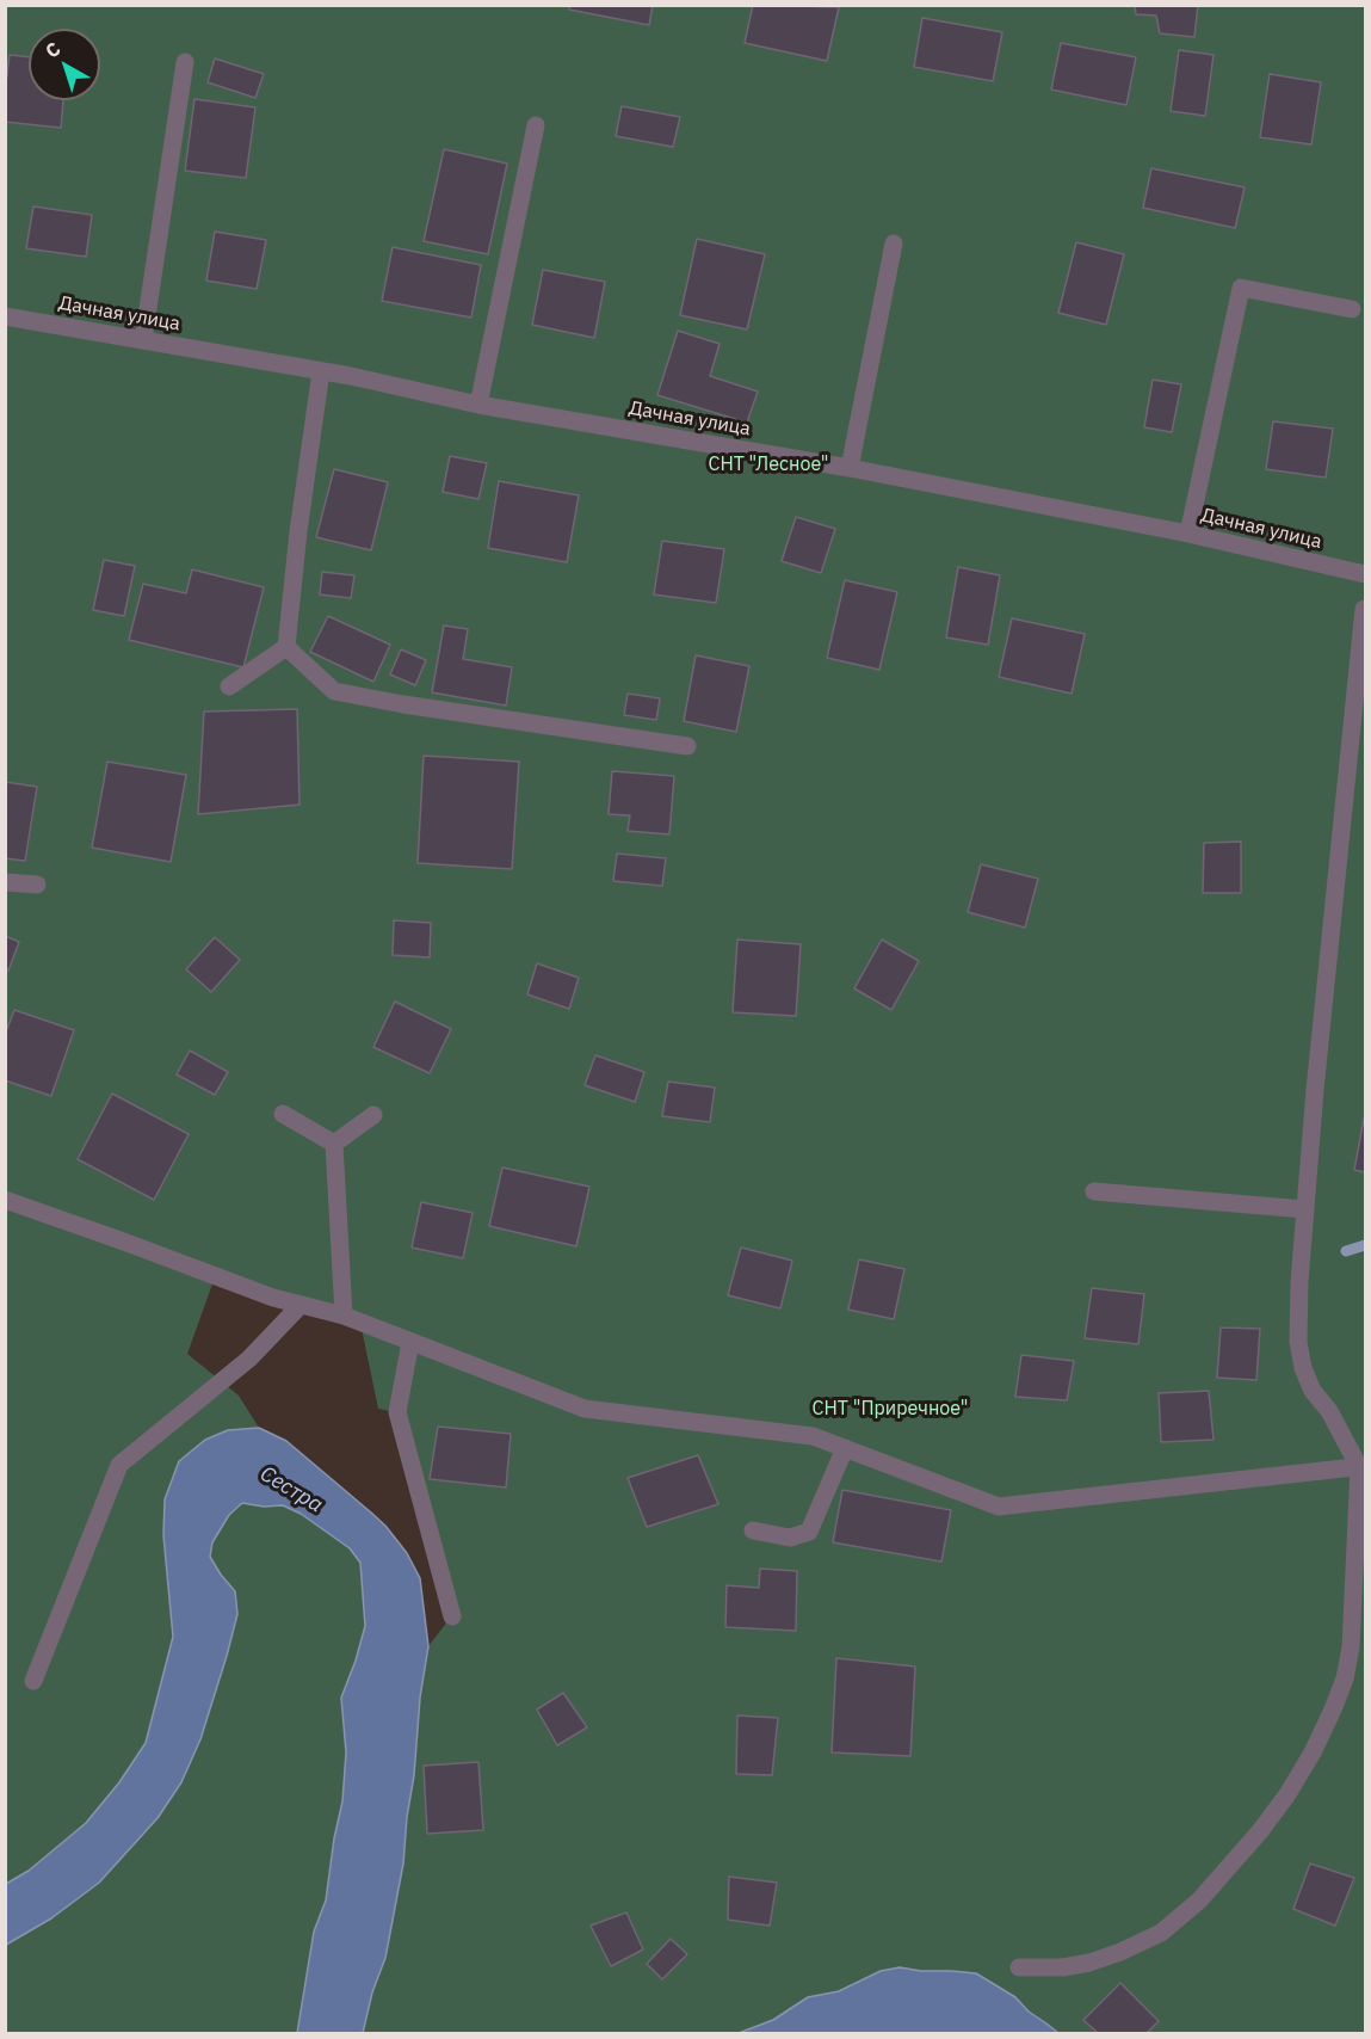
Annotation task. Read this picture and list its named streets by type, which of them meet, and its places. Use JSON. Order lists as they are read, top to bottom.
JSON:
{
  "streets": {
    "street": ["Дачная улица"]
  },
  "water": ["Сестра"],
  "parks": ["СНТ \"Лесное\"", "СНТ \"Приречное\""],
  "north": "top left"
}
